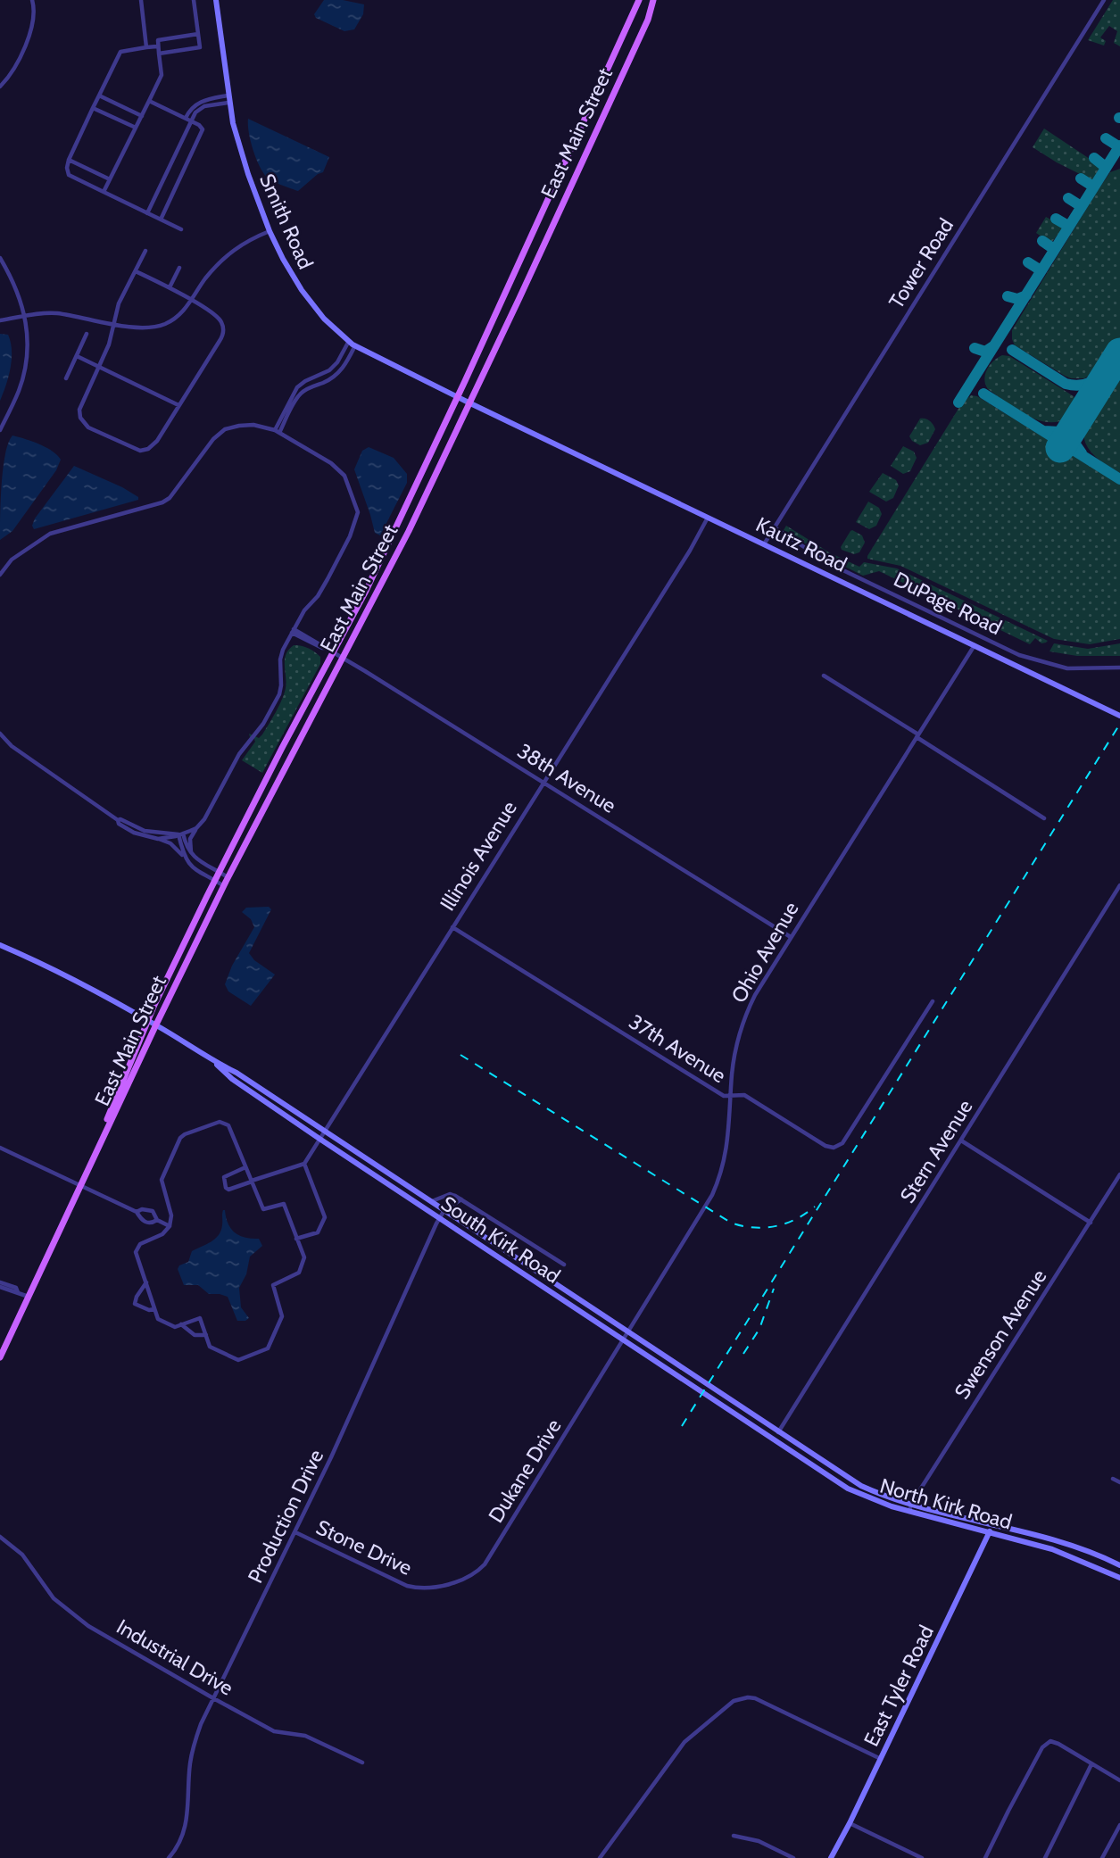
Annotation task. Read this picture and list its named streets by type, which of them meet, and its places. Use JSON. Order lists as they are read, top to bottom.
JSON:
{
  "streets": {
    "main road": [
      "East Main Street",
      "Smith Road",
      "Kautz Road",
      "South Kirk Road",
      "North Kirk Road",
      "East Tyler Road"
    ],
    "street": [
      "Tower Road",
      "DuPage Road",
      "38th Avenue",
      "Illinois Avenue",
      "Ohio Avenue",
      "37th Avenue",
      "Stern Avenue",
      "Swenson Avenue",
      "Dukane Drive",
      "Production Drive",
      "Stone Drive",
      "Industrial Drive"
    ]
  },
  "crossings": [
    ["East Main Street", "Smith Road"],
    ["East Main Street", "Kautz Road"],
    ["East Main Street", "38th Avenue"],
    ["East Main Street", "South Kirk Road"],
    ["Smith Road", "Kautz Road"],
    ["Tower Road", "Kautz Road"],
    ["Tower Road", "DuPage Road"],
    ["Kautz Road", "Illinois Avenue"],
    ["Kautz Road", "Ohio Avenue"],
    ["38th Avenue", "Illinois Avenue"],
    ["38th Avenue", "Ohio Avenue"],
    ["Illinois Avenue", "37th Avenue"],
    ["Illinois Avenue", "South Kirk Road"],
    ["Ohio Avenue", "37th Avenue"],
    ["Ohio Avenue", "South Kirk Road"],
    ["Ohio Avenue", "Dukane Drive"],
    ["Stern Avenue", "South Kirk Road"],
    ["Stern Avenue", "North Kirk Road"],
    ["South Kirk Road", "Dukane Drive"],
    ["South Kirk Road", "North Kirk Road"],
    ["South Kirk Road", "Production Drive"],
    ["Swenson Avenue", "North Kirk Road"],
    ["Dukane Drive", "Stone Drive"],
    ["North Kirk Road", "East Tyler Road"],
    ["Production Drive", "Stone Drive"],
    ["Production Drive", "Industrial Drive"]
  ]
}
